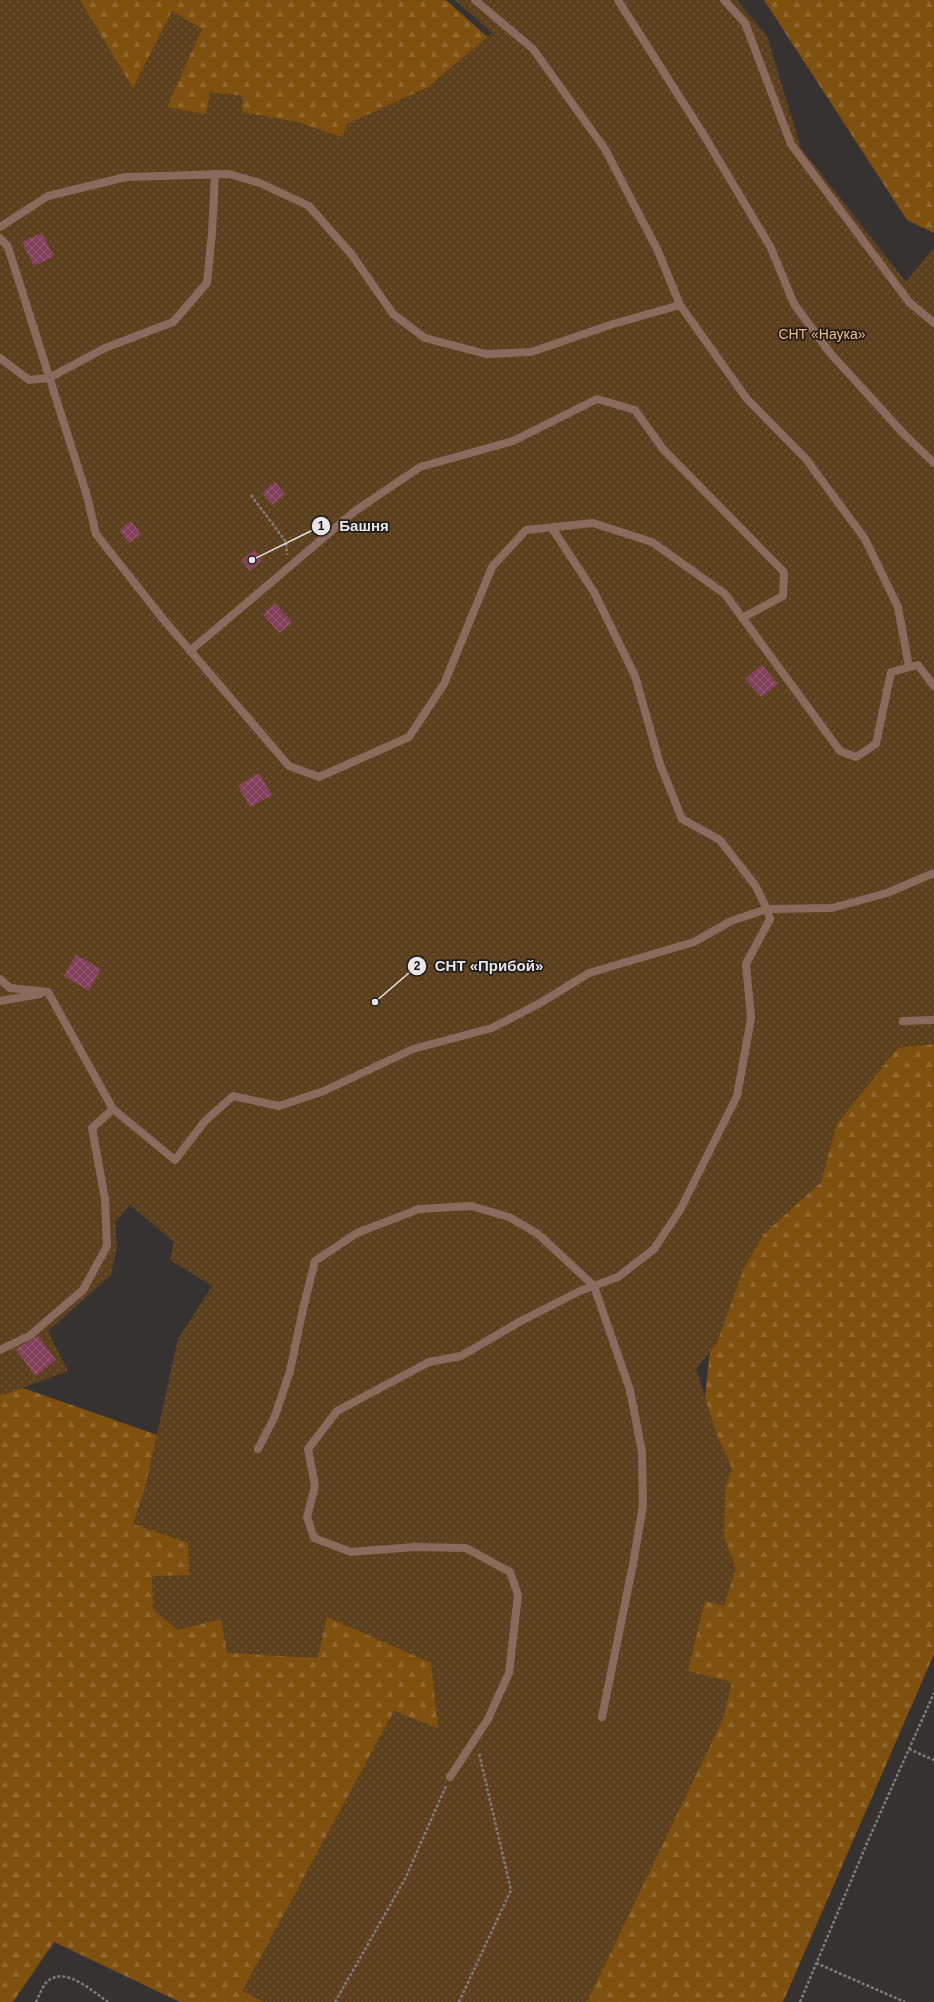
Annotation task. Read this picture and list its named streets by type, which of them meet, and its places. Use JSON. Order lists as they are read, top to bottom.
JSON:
{
  "parks": ["СНТ «Наука»"],
  "places": ["Башня", "СНТ «Прибой»"]
}
